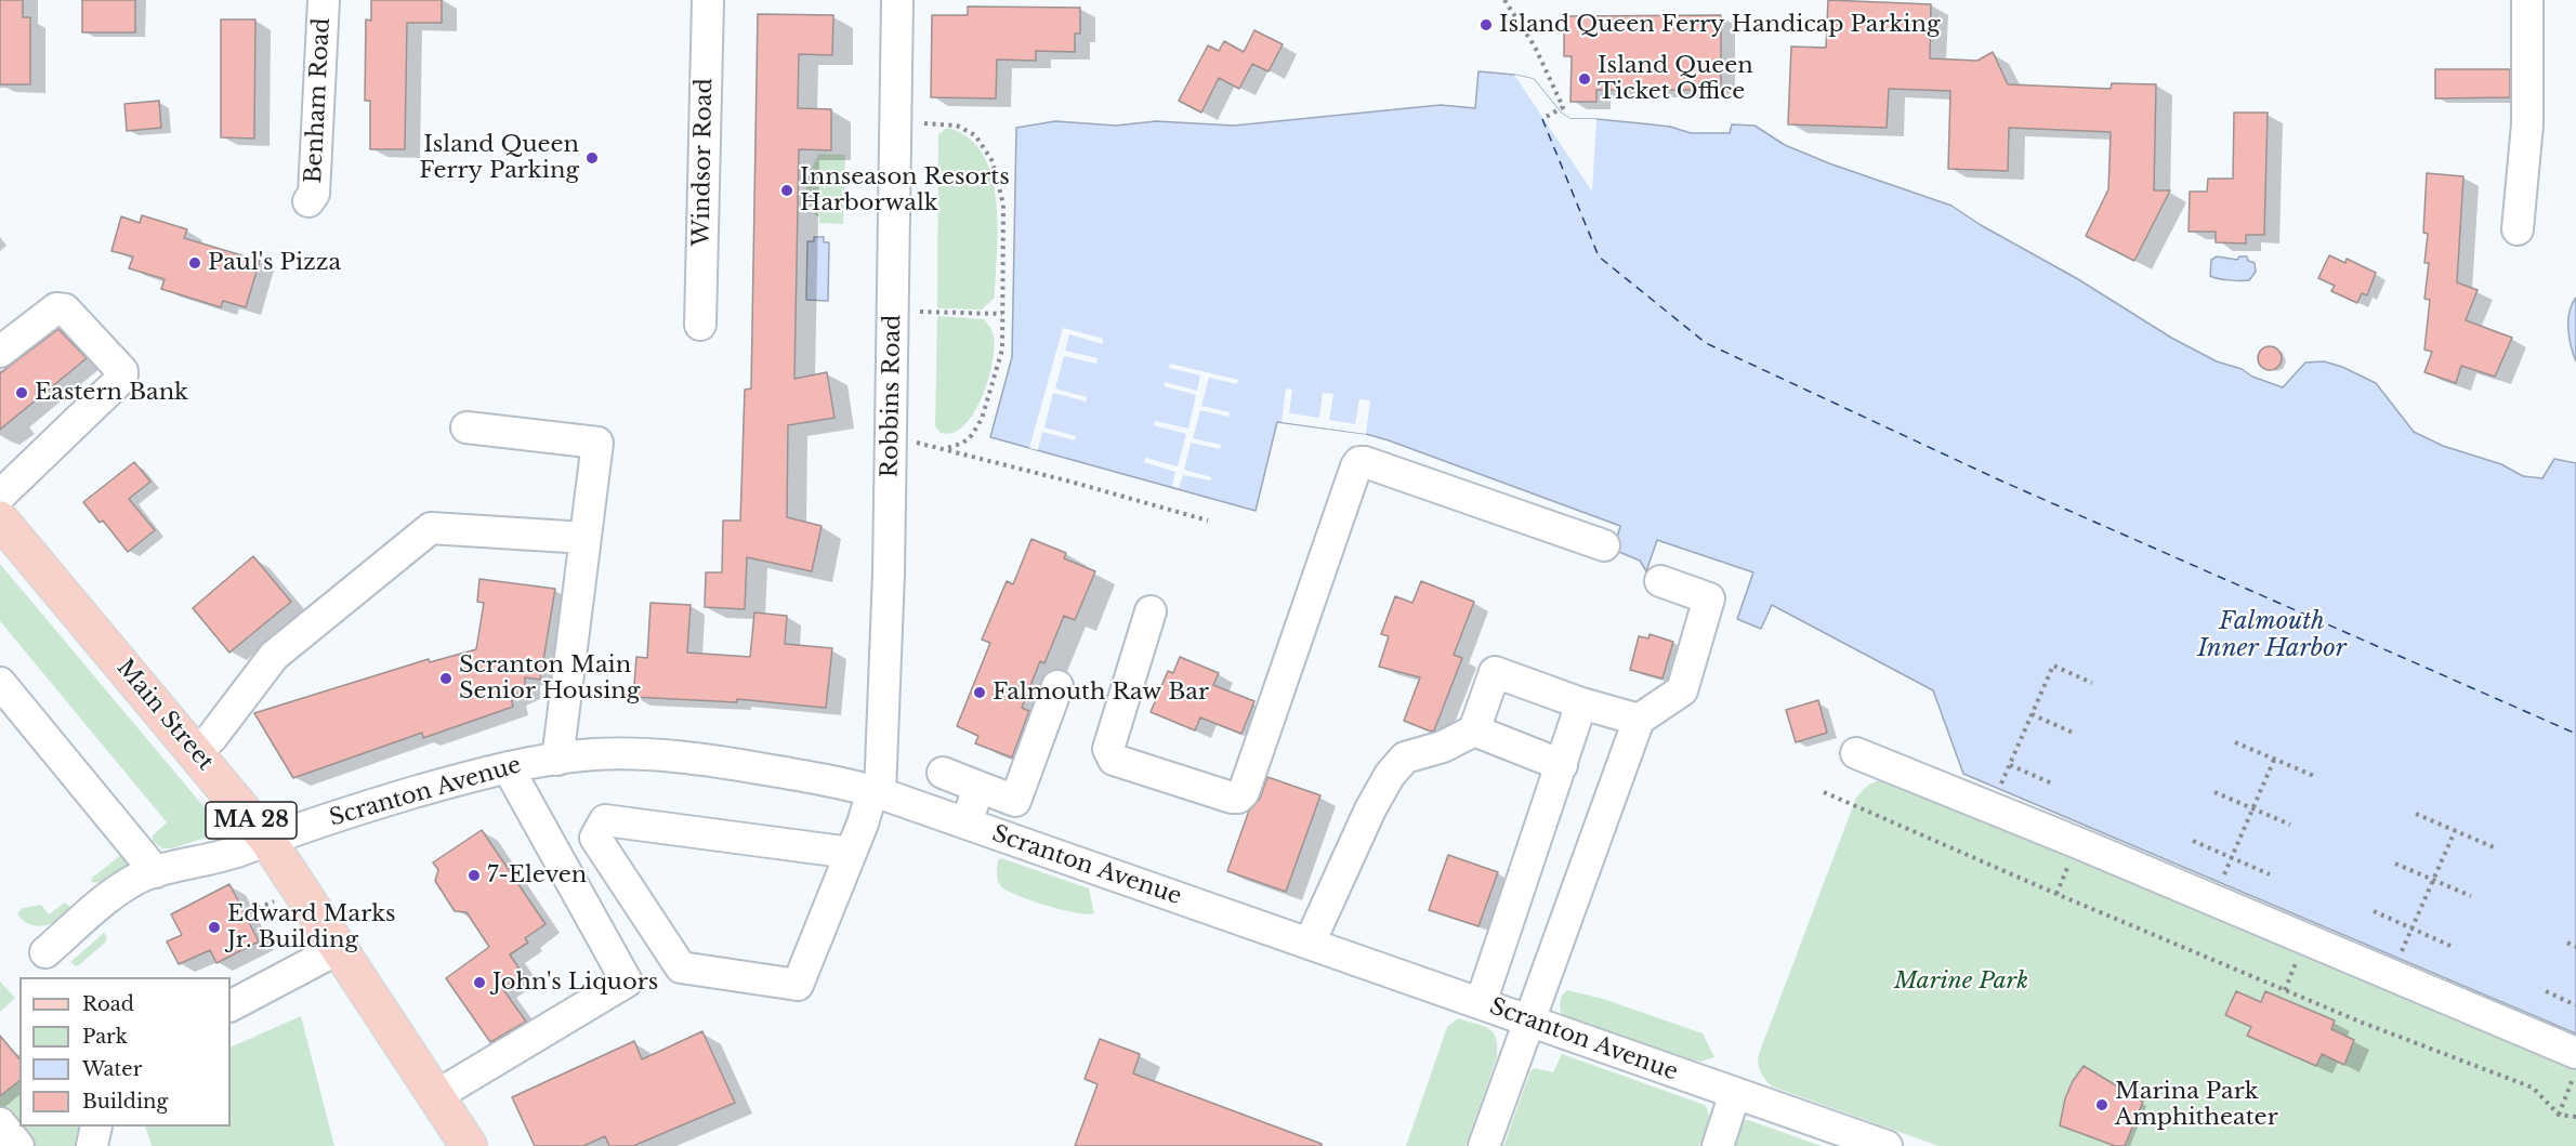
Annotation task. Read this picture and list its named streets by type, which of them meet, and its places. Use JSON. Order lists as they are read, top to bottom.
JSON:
{
  "streets": {
    "main road": ["Main Street", "MA 28"],
    "street": [
      "Benham Road",
      "Windsor Road",
      "Robbins Road",
      "Scranton Avenue"
    ]
  },
  "crossings": [
    ["Robbins Road", "Scranton Avenue"],
    ["Main Street", "Scranton Avenue"]
  ],
  "water": ["Falmouth Inner Harbor"],
  "parks": ["Marine Park"],
  "places": [
    "Island Queen Ferry Handicap Parking",
    "Island Queen Ticket Office",
    "Island Queen Ferry Parking",
    "Innseason Resorts Harborwalk",
    "Paul's Pizza",
    "Eastern Bank",
    "Scranton Main Senior Housing",
    "Falmouth Raw Bar",
    "7-Eleven",
    "Edward Marks Jr. Building",
    "John's Liquors",
    "Marina Park Amphitheater"
  ],
  "legend": [
    "Road",
    "Park",
    "Water",
    "Building"
  ]
}
